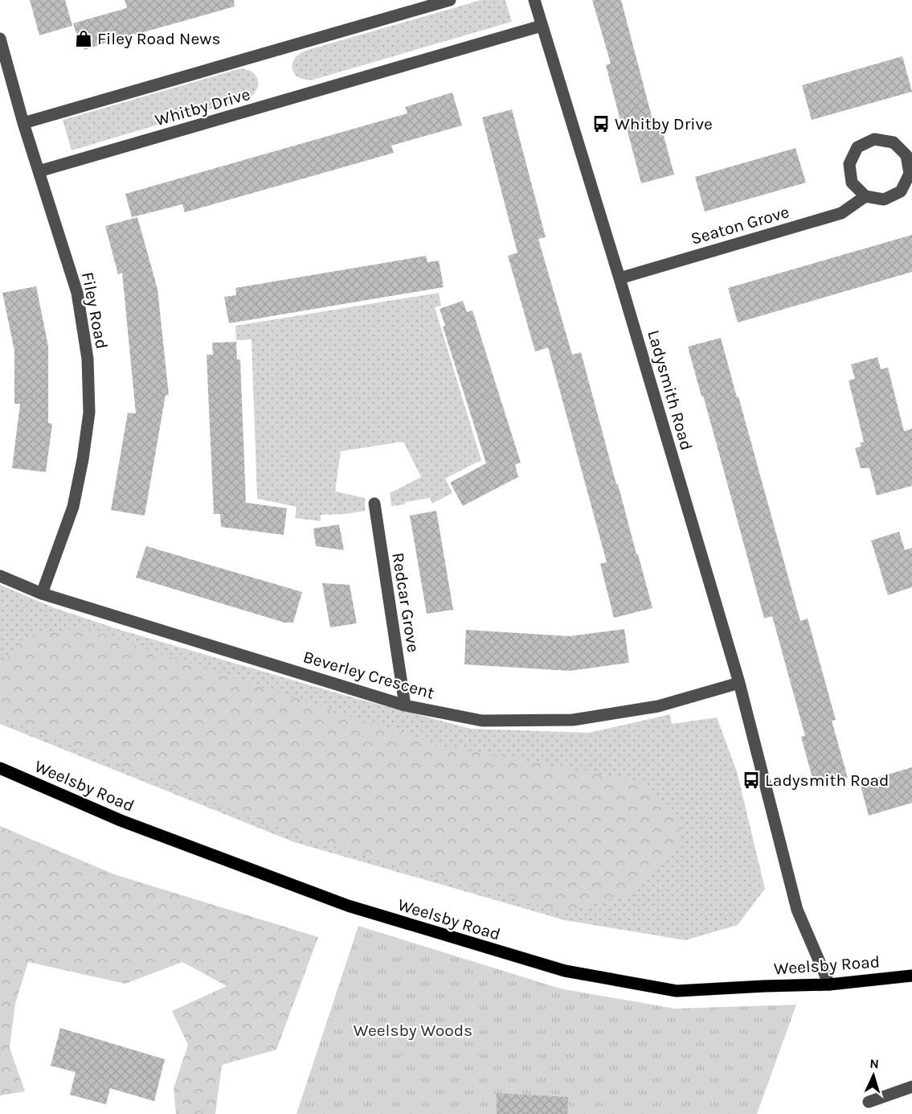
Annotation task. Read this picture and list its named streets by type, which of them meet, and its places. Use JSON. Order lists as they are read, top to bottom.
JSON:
{
  "streets": {
    "main road": ["Weelsby Road"],
    "street": [
      "Whitby Drive",
      "Seaton Grove",
      "Filey Road",
      "Ladysmith Road",
      "Redcar Grove",
      "Beverley Crescent"
    ]
  },
  "crossings": [
    ["Whitby Drive", "Filey Road"],
    ["Whitby Drive", "Ladysmith Road"],
    ["Seaton Grove", "Ladysmith Road"],
    ["Filey Road", "Beverley Crescent"],
    ["Ladysmith Road", "Beverley Crescent"],
    ["Ladysmith Road", "Weelsby Road"],
    ["Redcar Grove", "Beverley Crescent"]
  ],
  "parks": ["Weelsby Woods"],
  "places": {
    "shop": ["Filey Road News"],
    "bus stop": ["Whitby Drive", "Ladysmith Road"]
  },
  "north": "top"
}
